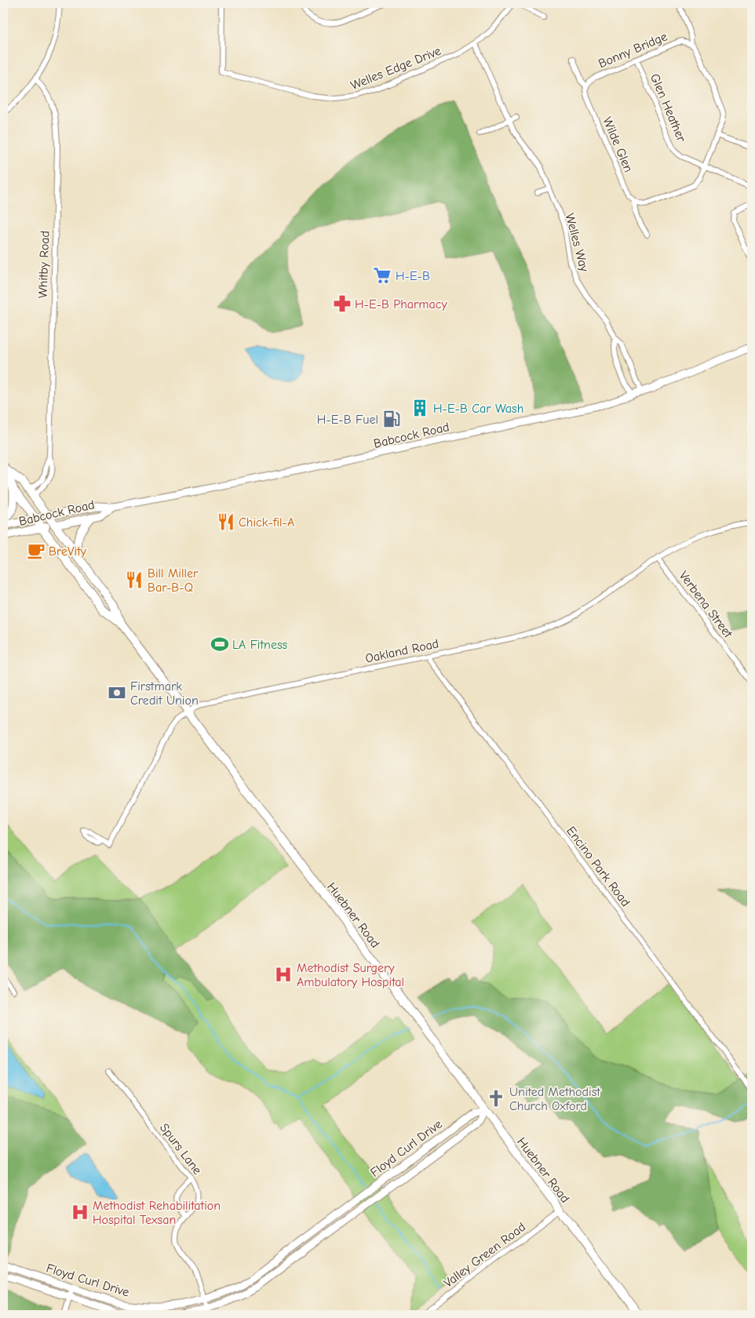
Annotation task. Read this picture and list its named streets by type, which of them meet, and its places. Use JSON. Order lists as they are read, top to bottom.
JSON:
{
  "streets": {
    "main road": ["Babcock Road", "Huebner Road"],
    "street": [
      "Bonny Bridge",
      "Welles Edge Drive",
      "Glen Heather",
      "Wilde Glen",
      "Welles Way",
      "Whitby Road",
      "Verbena Street",
      "Oakland Road",
      "Encino Park Road",
      "Floyd Curl Drive",
      "Spurs Lane",
      "Valley Green Road"
    ]
  },
  "crossings": [
    ["Bonny Bridge", "Glen Heather"],
    ["Bonny Bridge", "Wilde Glen"],
    ["Welles Edge Drive", "Welles Way"],
    ["Welles Way", "Babcock Road"],
    ["Whitby Road", "Huebner Road"],
    ["Babcock Road", "Huebner Road"],
    ["Verbena Street", "Oakland Road"],
    ["Oakland Road", "Encino Park Road"],
    ["Oakland Road", "Huebner Road"],
    ["Huebner Road", "Floyd Curl Drive"],
    ["Huebner Road", "Valley Green Road"],
    ["Floyd Curl Drive", "Spurs Lane"]
  ],
  "places": {
    "supermarket": ["H-E-B"],
    "pharmacy": ["H-E-B Pharmacy"],
    "building": ["H-E-B Car Wash"],
    "fuel station": ["H-E-B Fuel"],
    "restaurant": ["Chick-fil-A", "Bill Miller Bar-B-Q"],
    "cafe": ["BreVity"],
    "sports": ["LA Fitness"],
    "bank": ["Firstmark Credit Union"],
    "hospital": ["Methodist Surgery Ambulatory Hospital", "Methodist Rehabilitation Hospital Texsan"],
    "church": ["United Methodist Church Oxford"]
  }
}
